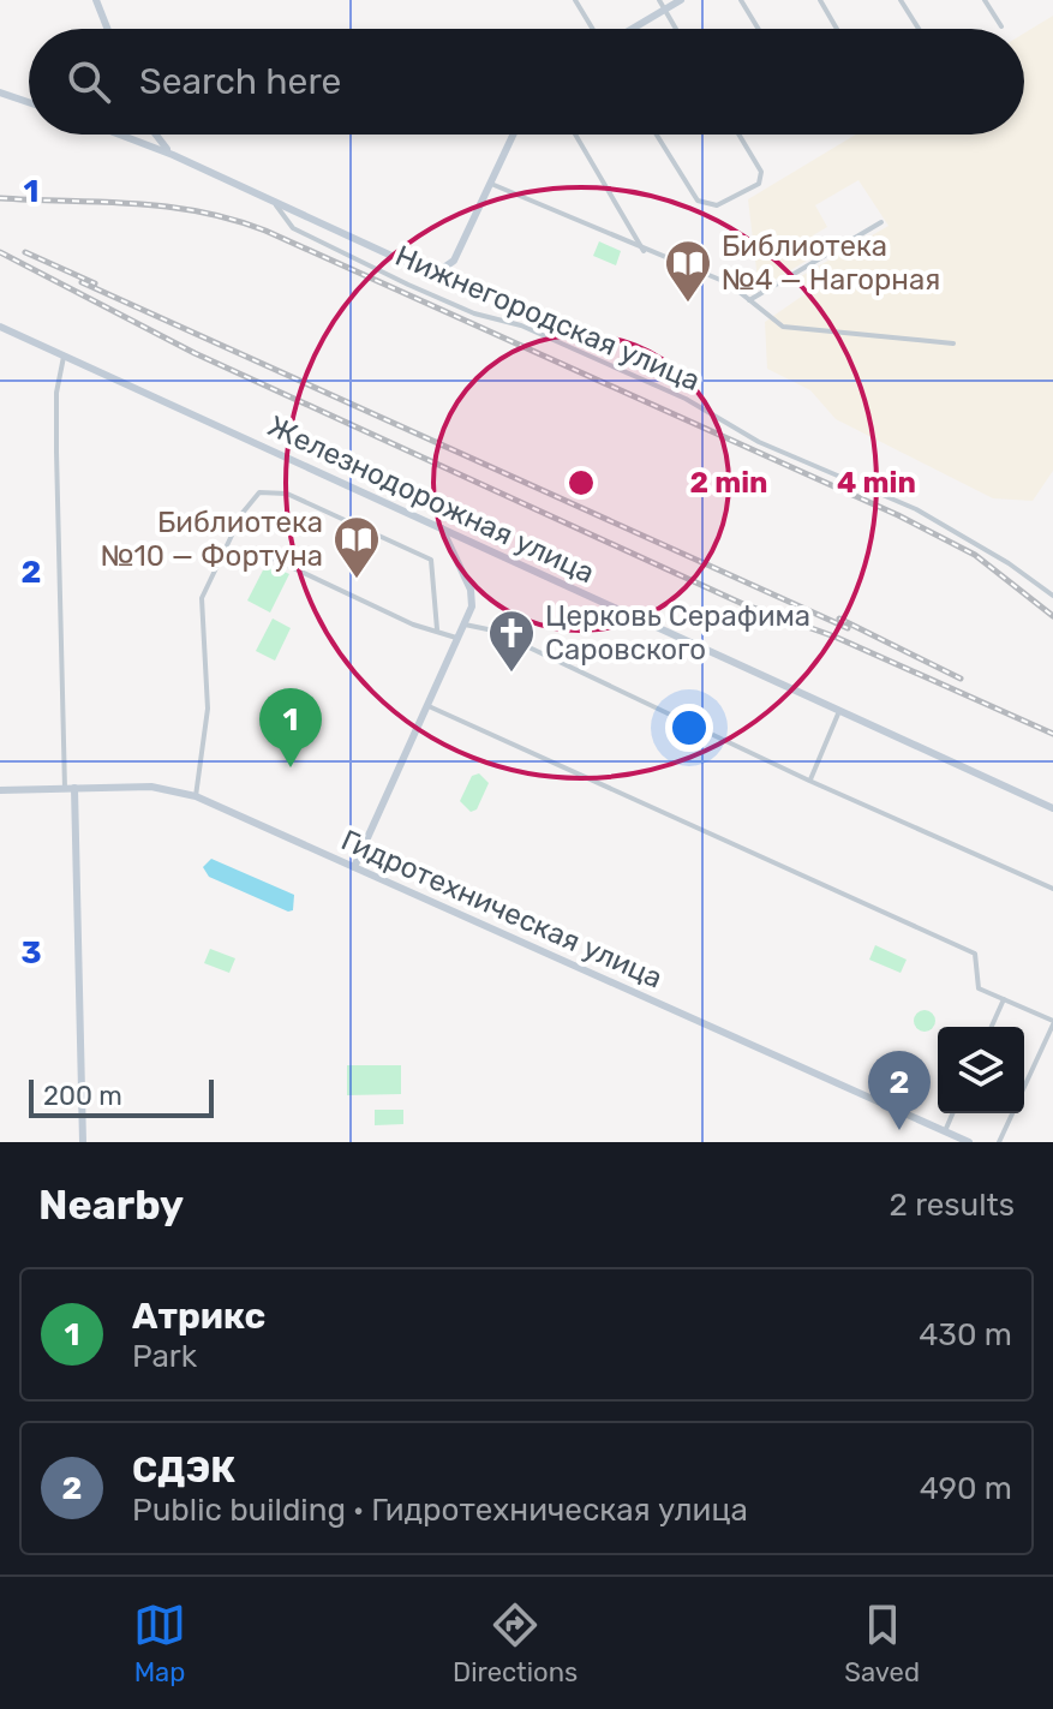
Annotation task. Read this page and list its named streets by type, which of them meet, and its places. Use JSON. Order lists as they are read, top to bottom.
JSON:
{
  "streets": {
    "main road": ["Нижнегородская улица", "Железнодорожная улица", "Гидротехническая улица"]
  },
  "places": {
    "library": ["Библиотека №4 — Нагорная", "Библиотека №10 — Фортуна"],
    "church": ["Церковь Серафима Саровского"]
  },
  "scale_bar": "200 m",
  "page": {
    "search": "Search here",
    "pins": ["1", "2"],
    "scale": "200 m",
    "heading": ["Nearby", "2 results"],
    "list": [
      {
        "mark": "1",
        "name": "Атрикс",
        "note": "Park",
        "value": "430 m"
      },
      {
        "mark": "2",
        "name": "СДЭК",
        "note": "Public building · Гидротехническая улица",
        "value": "490 m"
      }
    ],
    "nav": ["Map", "Directions", "Saved"]
  },
  "grid": {
    "rows": ["1", "2", "3"]
  },
  "rings": ["2 min", "4 min"]
}
